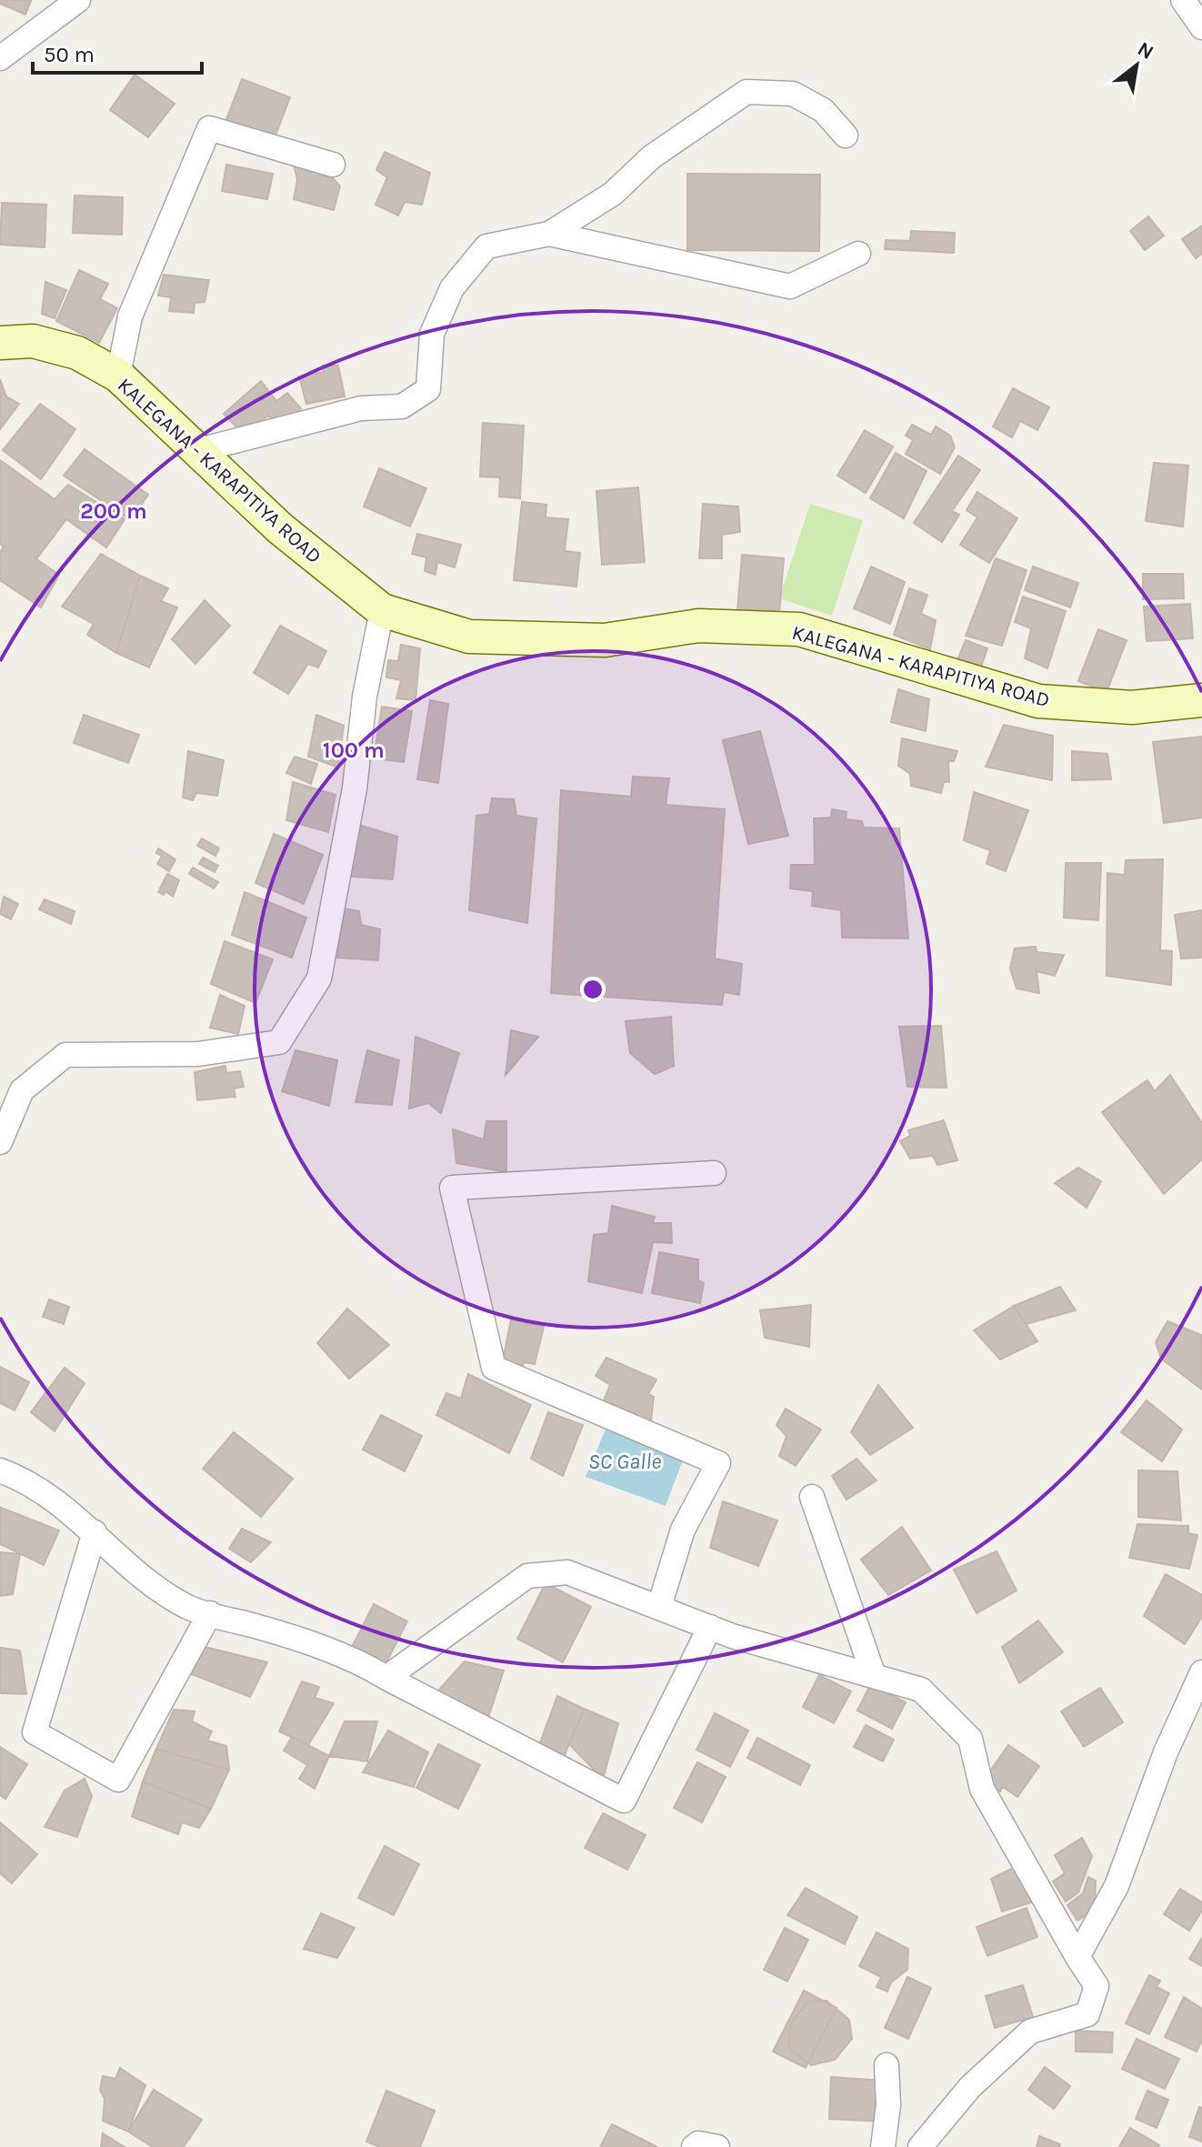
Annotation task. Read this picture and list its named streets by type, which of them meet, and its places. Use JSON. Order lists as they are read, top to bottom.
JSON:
{
  "streets": {
    "main road": ["KALEGANA - KARAPITIYA ROAD"]
  },
  "water": ["SC Galle"],
  "scale_bar": "50 m",
  "north": "top right",
  "rings": ["200 m", "100 m"]
}
